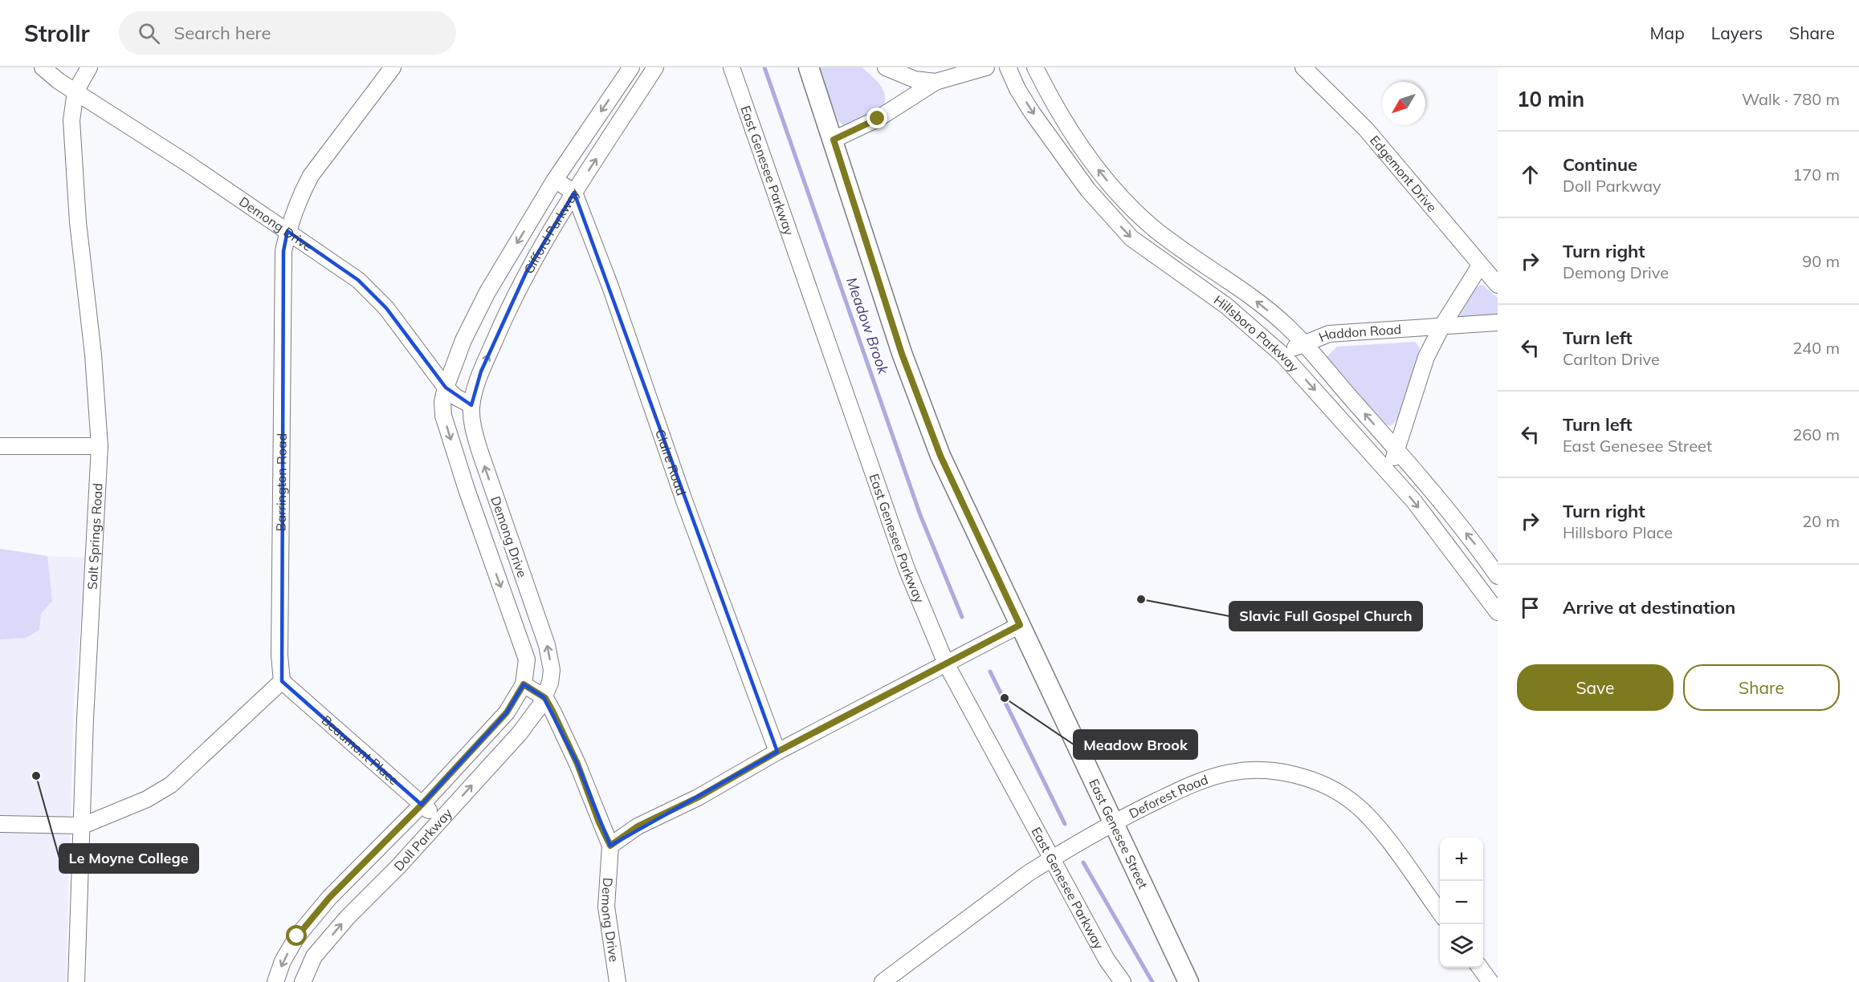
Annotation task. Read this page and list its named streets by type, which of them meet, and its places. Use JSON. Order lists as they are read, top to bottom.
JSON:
{
  "streets": {
    "main road": ["East Genesee Street"],
    "street": [
      "East Genesee Parkway",
      "Edgemont Drive",
      "Demong Drive",
      "Gifford Parkway",
      "Haddon Road",
      "Hillsboro Parkway",
      "Claire Road",
      "Barrington Road",
      "Salt Springs Road",
      "Beaumont Place",
      "Deforest Road",
      "Doll Parkway"
    ]
  },
  "crossings": [
    ["East Genesee Parkway", "Deforest Road"],
    ["Demong Drive", "Gifford Parkway"],
    ["Demong Drive", "Barrington Road"],
    ["Demong Drive", "Salt Springs Road"],
    ["Demong Drive", "Doll Parkway"],
    ["Gifford Parkway", "Claire Road"],
    ["Haddon Road", "Hillsboro Parkway"],
    ["Barrington Road", "Beaumont Place"],
    ["Beaumont Place", "Doll Parkway"],
    ["Deforest Road", "East Genesee Street"]
  ],
  "water": ["Meadow Brook"],
  "places": ["Slavic Full Gospel Church", "Meadow Brook", "Le Moyne College"],
  "north": "bottom left",
  "page": {
    "header": "Strollr",
    "search": "Search here",
    "nav": ["Map", "Layers", "Share"],
    "heading": ["10 min", "Walk · 780 m"],
    "list": [
      ["Continue", "Doll Parkway", "170 m"],
      ["Turn right", "Demong Drive", "90 m"],
      ["Turn left", "Carlton Drive", "240 m"],
      ["Turn left", "East Genesee Street", "260 m"],
      ["Turn right", "Hillsboro Place", "20 m"],
      "Arrive at destination"
    ],
    "buttons": ["Save", "Share"],
    "map_buttons": ["+", "−"]
  }
}
